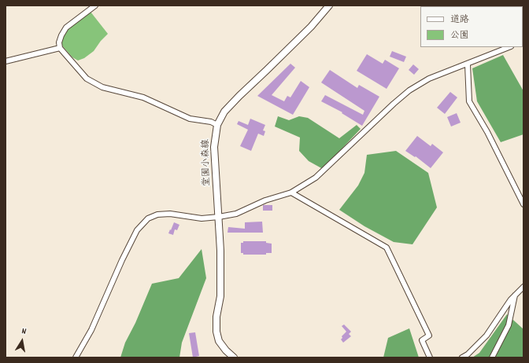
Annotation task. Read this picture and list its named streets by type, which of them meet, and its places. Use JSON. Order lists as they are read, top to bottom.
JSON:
{
  "streets": {
    "main road": ["堂園小森線"]
  },
  "legend": ["道路", "公園"],
  "north": "top"
}
